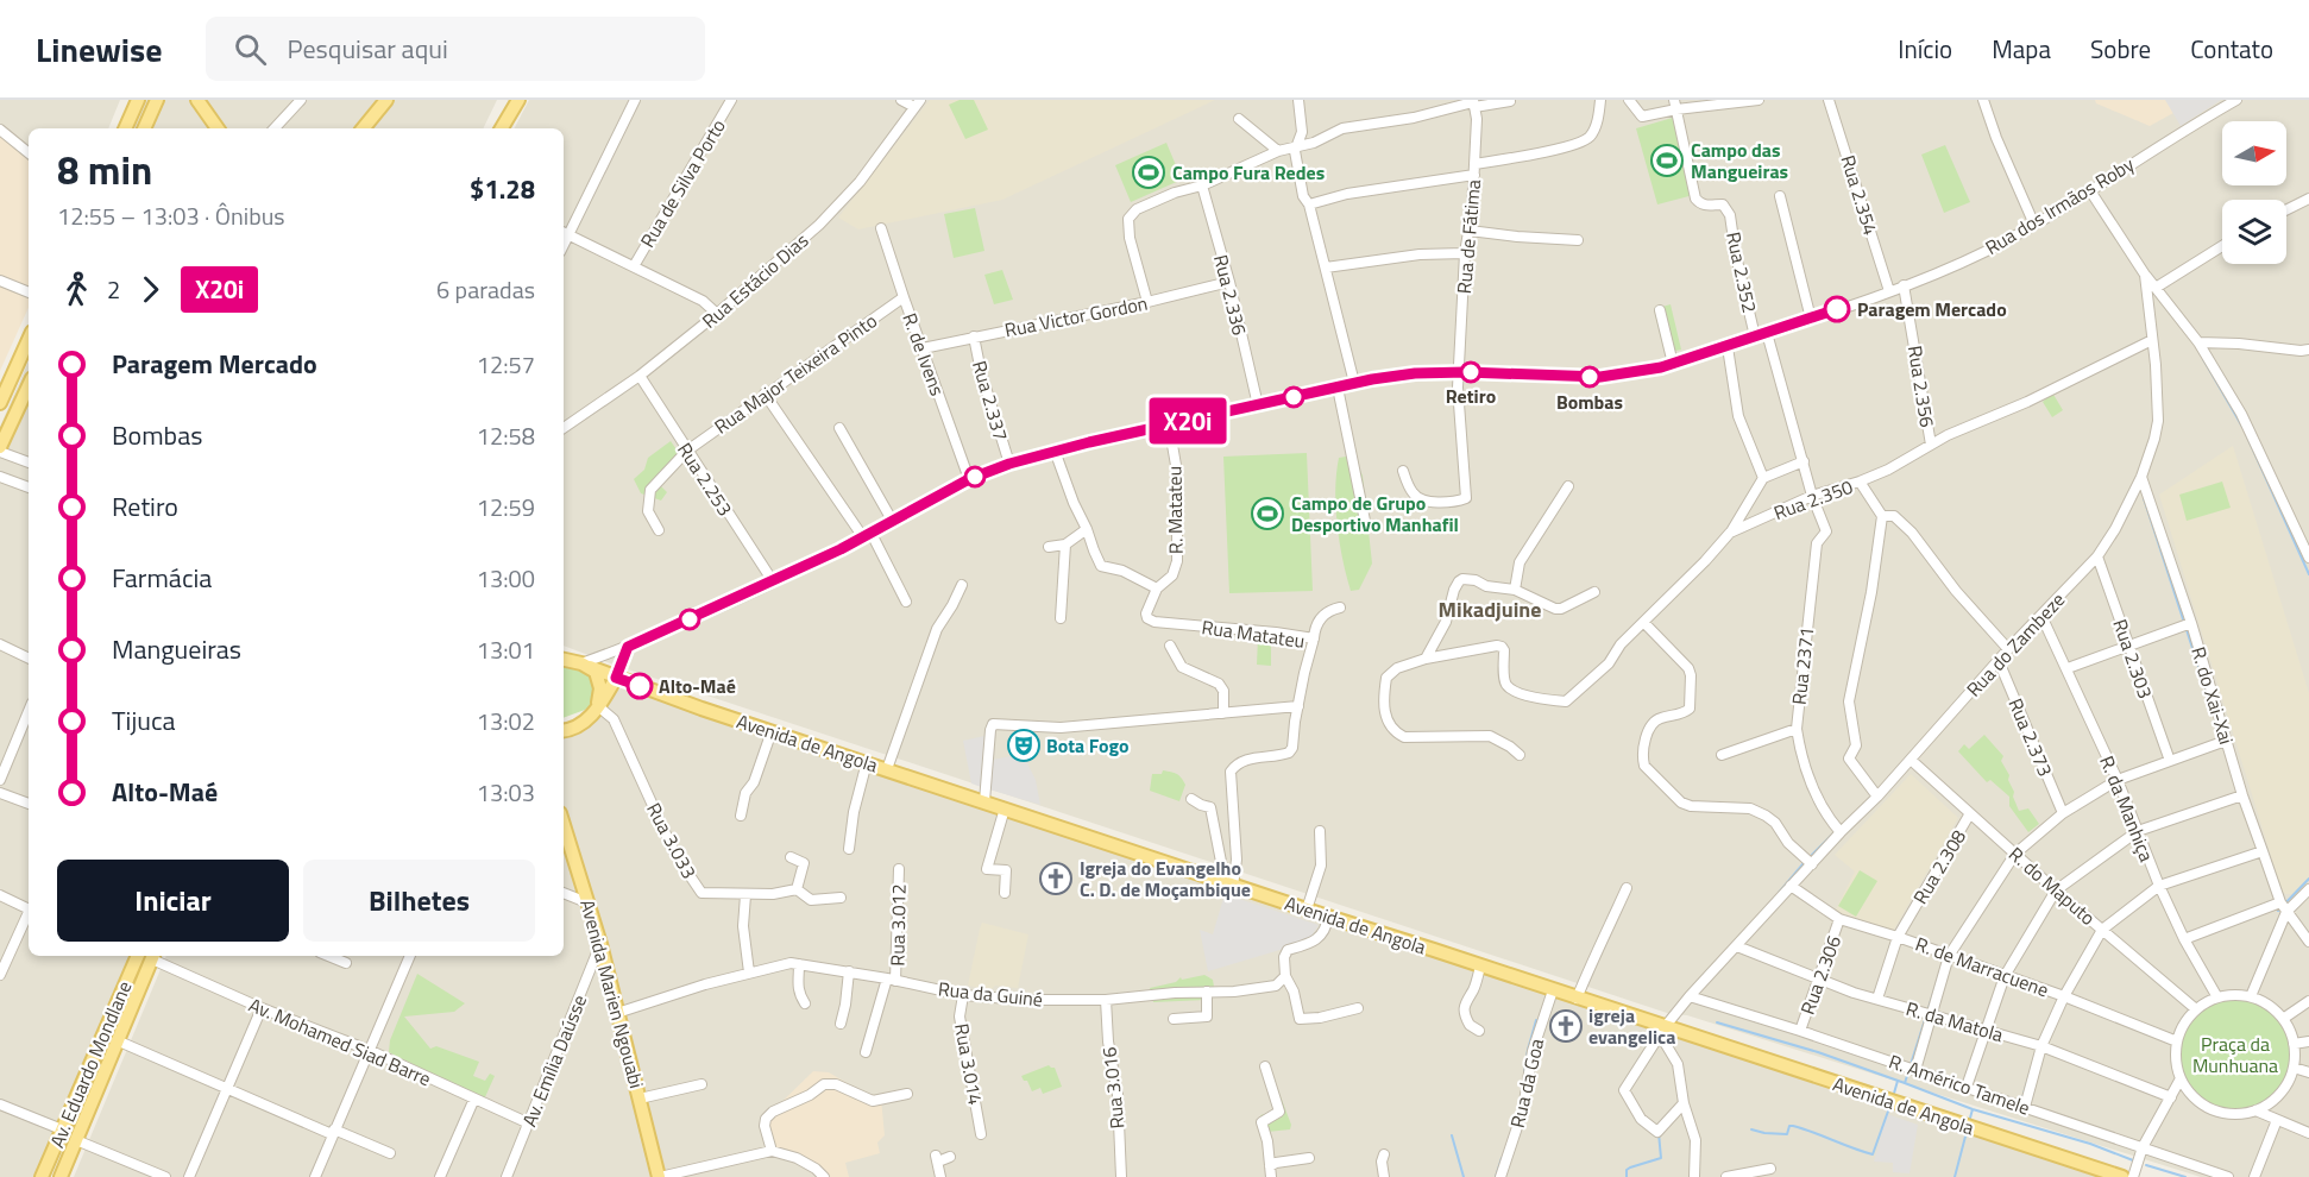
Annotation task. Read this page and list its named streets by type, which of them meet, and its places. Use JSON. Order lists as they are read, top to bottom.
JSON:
{
  "streets": {
    "main road": ["Avenida de Angola", "Avenida Marien Ngouabi", "Av. Eduardo Mondlane"],
    "street": [
      "Rua de Silva Porto",
      "Rua 2.354",
      "Rua dos Irmãos Roby",
      "Rua de Fátima",
      "Rua 2.352",
      "Rua Estácio Dias",
      "Rua 2.336",
      "Rua Victor Gordon",
      "R. de Ivens",
      "Rua Major Teixeira Pinto",
      "Rua 2.356",
      "Rua 2.337",
      "Rua 2.253",
      "Rua 2.350",
      "R. Matateu",
      "Rua Matateu",
      "Rua do Zambeze",
      "Rua 2.303",
      "Rua 2371",
      "R. do Xai-Xai",
      "Rua 2.373",
      "R. da Manhiça",
      "Rua 3.033",
      "Rua 2.308",
      "R. do Maputo",
      "Rua 3.012",
      "R. de Marracuene",
      "Rua 2.306",
      "Rua da Guiné",
      "R. da Matola",
      "Av. Mohamed Siad Barre",
      "Av. Emília Daússe",
      "Rua 3.014",
      "Rua da Goa",
      "R. Américo Tamele",
      "Rua 3.016"
    ]
  },
  "crossings": [
    ["Rua 2.354", "Rua dos Irmãos Roby"],
    ["Rua dos Irmãos Roby", "Rua de Fátima"],
    ["Rua dos Irmãos Roby", "Rua 2.352"],
    ["Rua dos Irmãos Roby", "Rua 2.336"],
    ["Rua dos Irmãos Roby", "R. de Ivens"],
    ["Rua dos Irmãos Roby", "Rua 2.356"],
    ["Rua dos Irmãos Roby", "Rua 2.337"],
    ["Rua dos Irmãos Roby", "R. Matateu"],
    ["Rua dos Irmãos Roby", "Rua do Zambeze"],
    ["Rua Estácio Dias", "Rua 2.253"],
    ["Rua 2.336", "Rua Victor Gordon"],
    ["Rua Victor Gordon", "R. de Ivens"],
    ["Rua Victor Gordon", "Rua 2.337"],
    ["R. de Ivens", "Rua Major Teixeira Pinto"],
    ["Rua Major Teixeira Pinto", "Rua 2.253"],
    ["Rua 2.356", "Rua 2.350"],
    ["Rua 2.350", "Rua do Zambeze"],
    ["Rua 2.350", "Rua 2371"],
    ["R. Matateu", "Rua Matateu"],
    ["Rua Matateu", "Avenida de Angola"],
    ["Rua do Zambeze", "Rua 2.303"],
    ["Rua do Zambeze", "Rua 2371"],
    ["Rua do Zambeze", "R. do Xai-Xai"],
    ["Rua do Zambeze", "Rua 2.373"],
    ["Rua do Zambeze", "Avenida de Angola"],
    ["Rua do Zambeze", "R. da Manhiça"],
    ["Rua do Zambeze", "R. do Maputo"],
    ["Rua do Zambeze", "R. de Marracuene"],
    ["Rua do Zambeze", "R. da Matola"],
    ["Rua do Zambeze", "R. Américo Tamele"],
    ["Avenida de Angola", "Rua da Goa"],
    ["R. da Manhiça", "R. do Maputo"],
    ["R. da Manhiça", "R. de Marracuene"],
    ["Rua 2.308", "R. do Maputo"],
    ["Rua 2.308", "R. de Marracuene"],
    ["Rua 2.308", "R. da Matola"],
    ["R. do Maputo", "R. de Marracuene"],
    ["Rua 3.012", "Rua da Guiné"],
    ["R. de Marracuene", "Rua 2.306"],
    ["Rua 2.306", "R. da Matola"],
    ["Rua 2.306", "R. Américo Tamele"],
    ["Avenida Marien Ngouabi", "Rua da Guiné"],
    ["Avenida Marien Ngouabi", "Av. Emília Daússe"],
    ["Rua da Guiné", "Rua 3.014"],
    ["Rua da Guiné", "Rua 3.016"],
    ["Av. Mohamed Siad Barre", "Av. Emília Daússe"],
    ["Av. Mohamed Siad Barre", "Av. Eduardo Mondlane"]
  ],
  "districts": ["Mikadjuine"],
  "parks": ["Praça da Munhuana"],
  "places": {
    "sports": ["Campo das Mangueiras", "Campo Fura Redes", "Campo de Grupo Desportivo Manhafil"],
    "other": [
      "Paragem Mercado",
      "Retiro",
      "Bombas",
      "Alto-Maé"
    ],
    "theatre": ["Bota Fogo"],
    "church": ["Igreja do Evangelho C. D. de Moçambique", "igreja evangelica"]
  },
  "lines": ["bus line X20i"],
  "north": "right",
  "page": {
    "header": "Linewise",
    "search": "Pesquisar aqui",
    "nav": [
      "Início",
      "Mapa",
      "Sobre",
      "Contato"
    ],
    "on_map": "X20i",
    "heading": ["8 min", "12:55 – 13:03 · Ônibus", "$1.28"],
    "legs": ["2", "X20i", "6 paradas"],
    "list": [
      {
        "name": "Paragem Mercado",
        "value": "12:57"
      },
      {
        "name": "Bombas",
        "value": "12:58"
      },
      {
        "name": "Retiro",
        "value": "12:59"
      },
      {
        "name": "Farmácia",
        "value": "13:00"
      },
      {
        "name": "Mangueiras",
        "value": "13:01"
      },
      {
        "name": "Tijuca",
        "value": "13:02"
      },
      {
        "name": "Alto-Maé",
        "value": "13:03"
      }
    ],
    "buttons": ["Iniciar", "Bilhetes"]
  }
}
